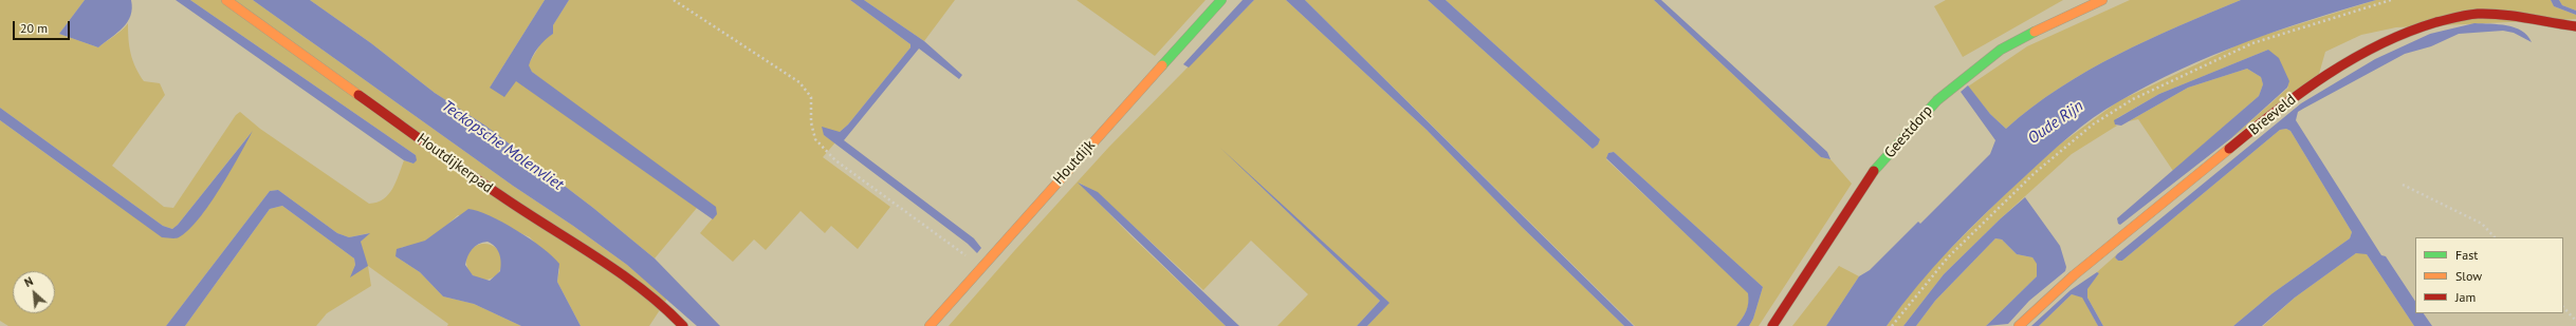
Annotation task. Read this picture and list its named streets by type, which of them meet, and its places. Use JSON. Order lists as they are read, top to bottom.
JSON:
{
  "streets": {
    "street": [
      "Breeveld",
      "Geestdorp",
      "Houtdijk",
      "Houtdijkerpad"
    ]
  },
  "water": ["Oude Rijn", "Teckopsche Molenvliet"],
  "legend": ["Fast", "Slow", "Jam"],
  "scale_bar": "20 m",
  "north": "top left"
}
